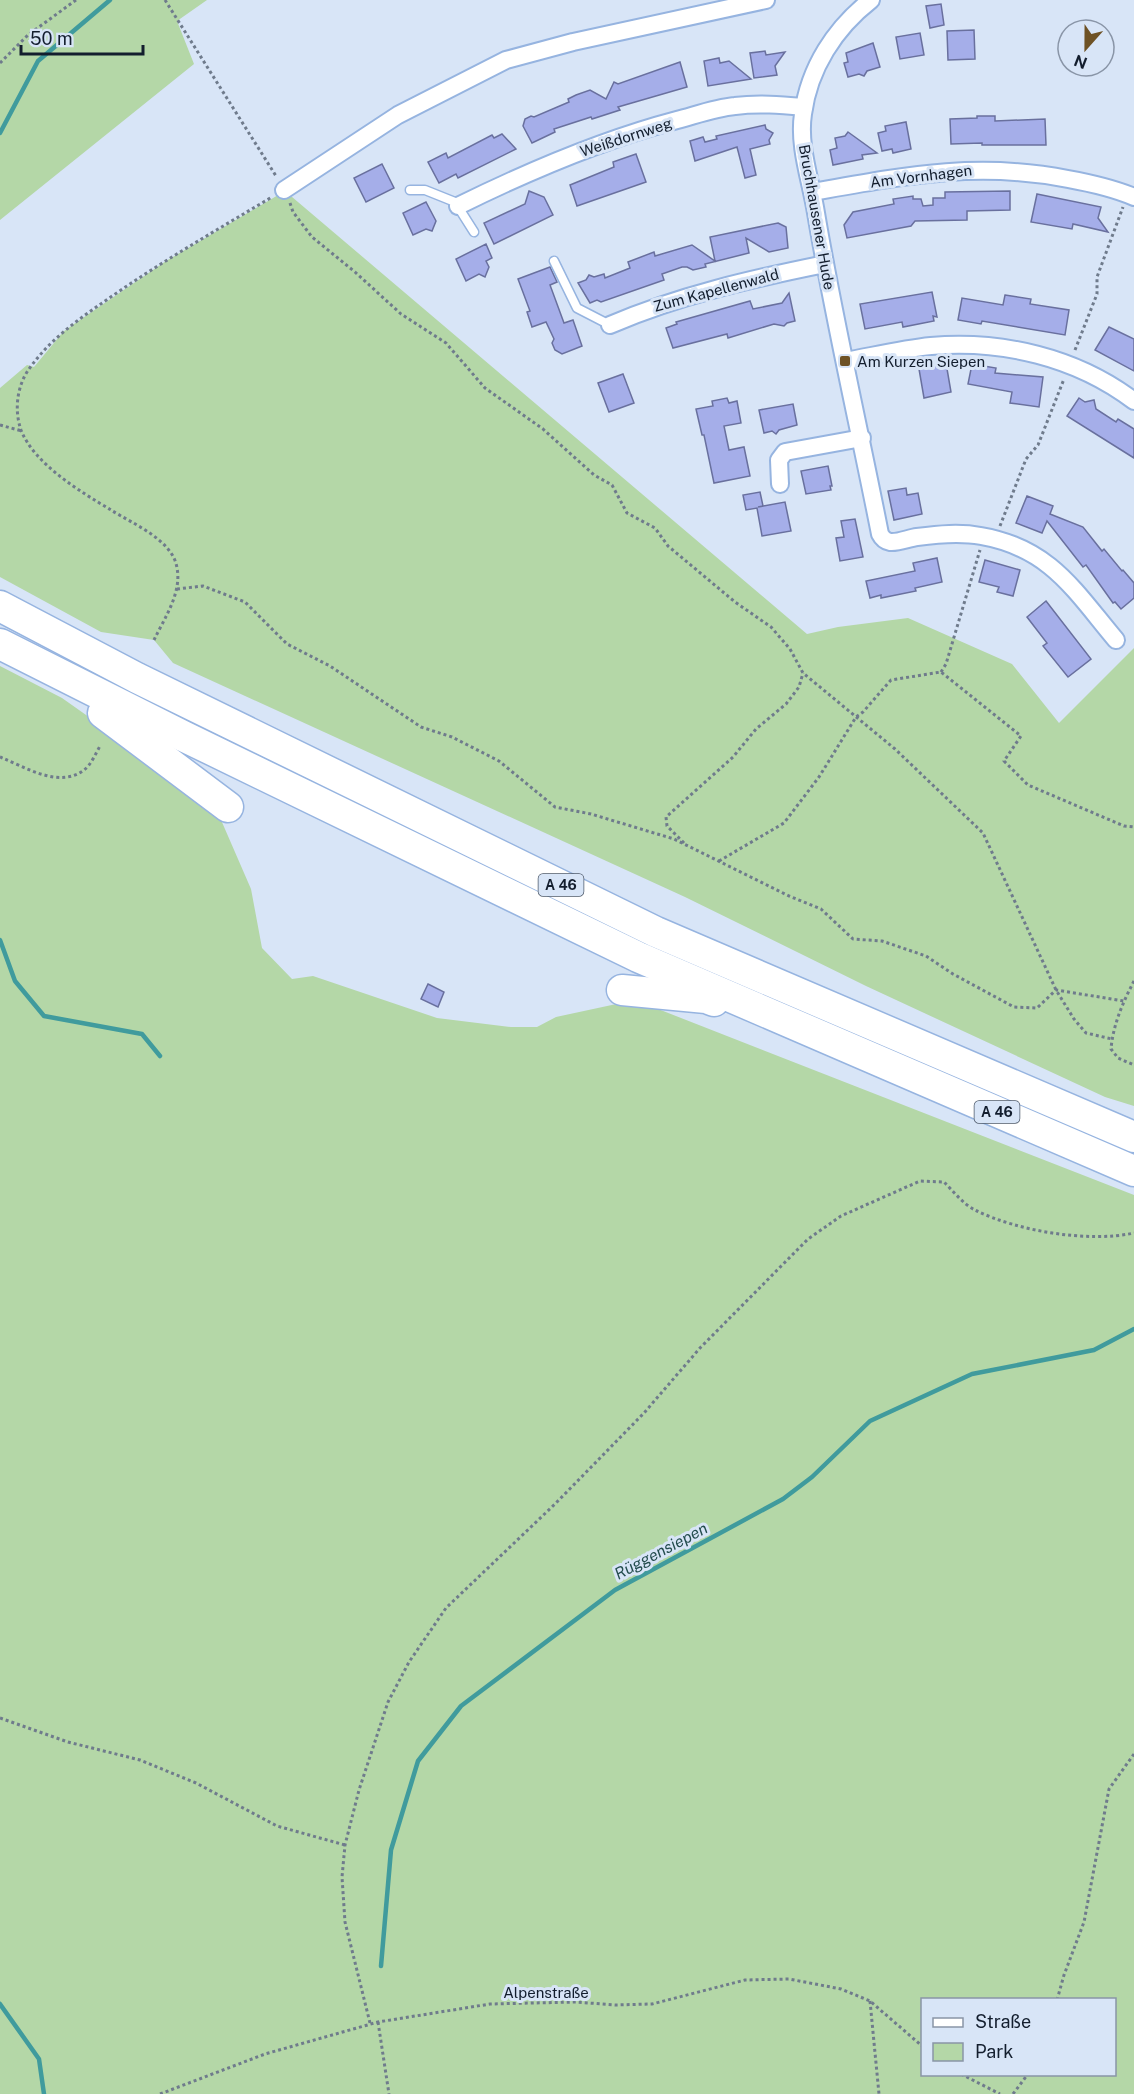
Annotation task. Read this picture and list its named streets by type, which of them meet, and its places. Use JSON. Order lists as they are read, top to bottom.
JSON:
{
  "streets": {
    "highway": ["A 46"],
    "street": [
      "Weißdornweg",
      "Am Vornhagen",
      "Bruchhausener Hude",
      "Zum Kapellenwald"
    ],
    "path": ["Alpenstraße"]
  },
  "crossings": [
    ["Weißdornweg", "Bruchhausener Hude"],
    ["Am Vornhagen", "Bruchhausener Hude"],
    ["Bruchhausener Hude", "Zum Kapellenwald"]
  ],
  "water": ["Rüggensiepen"],
  "places": {
    "transit": ["Am Kurzen Siepen"]
  },
  "legend": ["Straße", "Park"],
  "scale_bar": "50 m",
  "north": "bottom"
}
